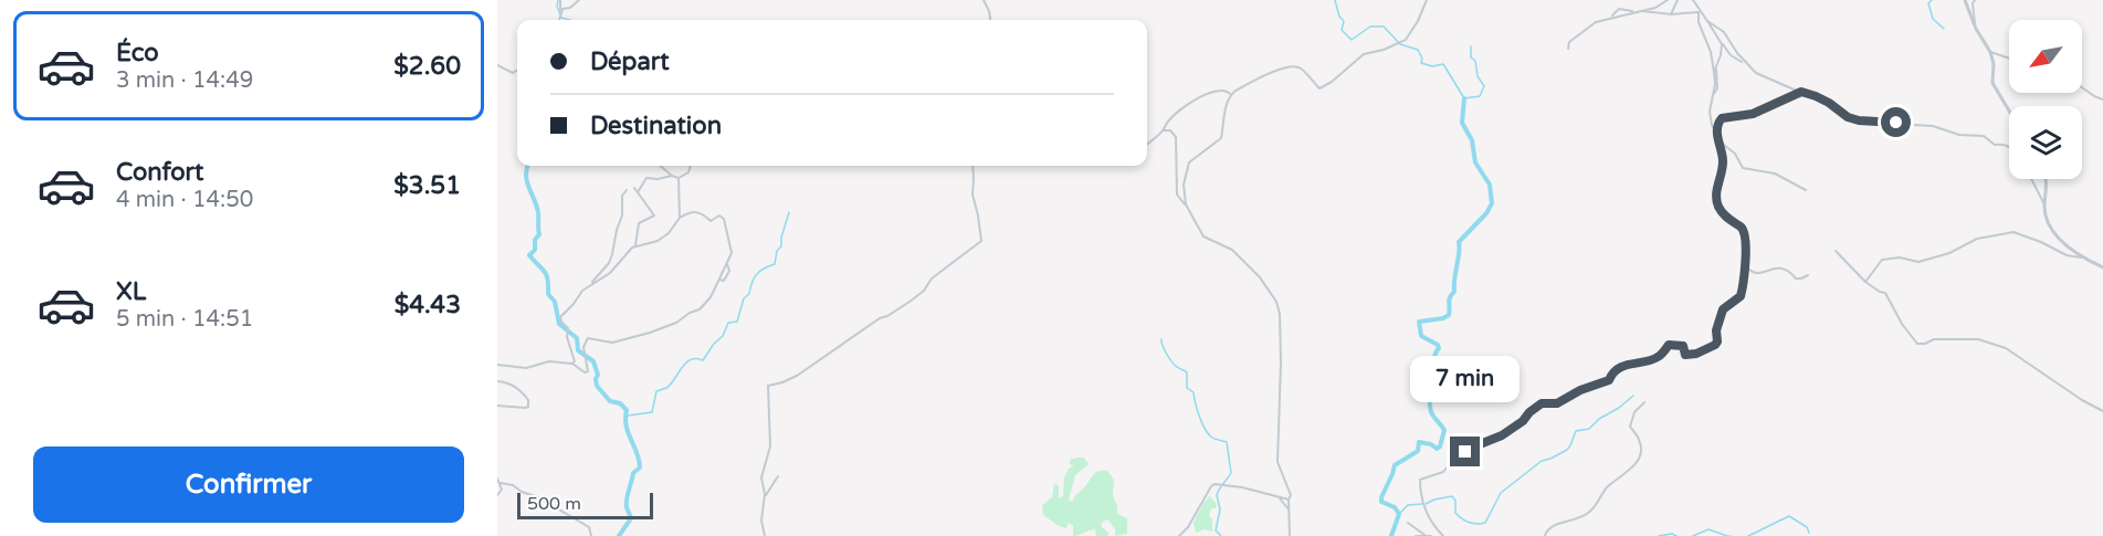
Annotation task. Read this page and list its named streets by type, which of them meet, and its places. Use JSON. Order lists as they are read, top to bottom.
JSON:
{
  "scale_bar": "500 m",
  "north": "bottom left",
  "page": {
    "list": [
      {
        "name": "Éco",
        "note": "3 min · 14:49",
        "value": "$2.60"
      },
      {
        "name": "Confort",
        "note": "4 min · 14:50",
        "value": "$3.51"
      },
      {
        "name": "XL",
        "note": "5 min · 14:51",
        "value": "$4.43"
      }
    ],
    "banner": ["Départ", "Destination"],
    "bubble": "7 min",
    "buttons": "Confirmer",
    "scale": "500 m"
  }
}
